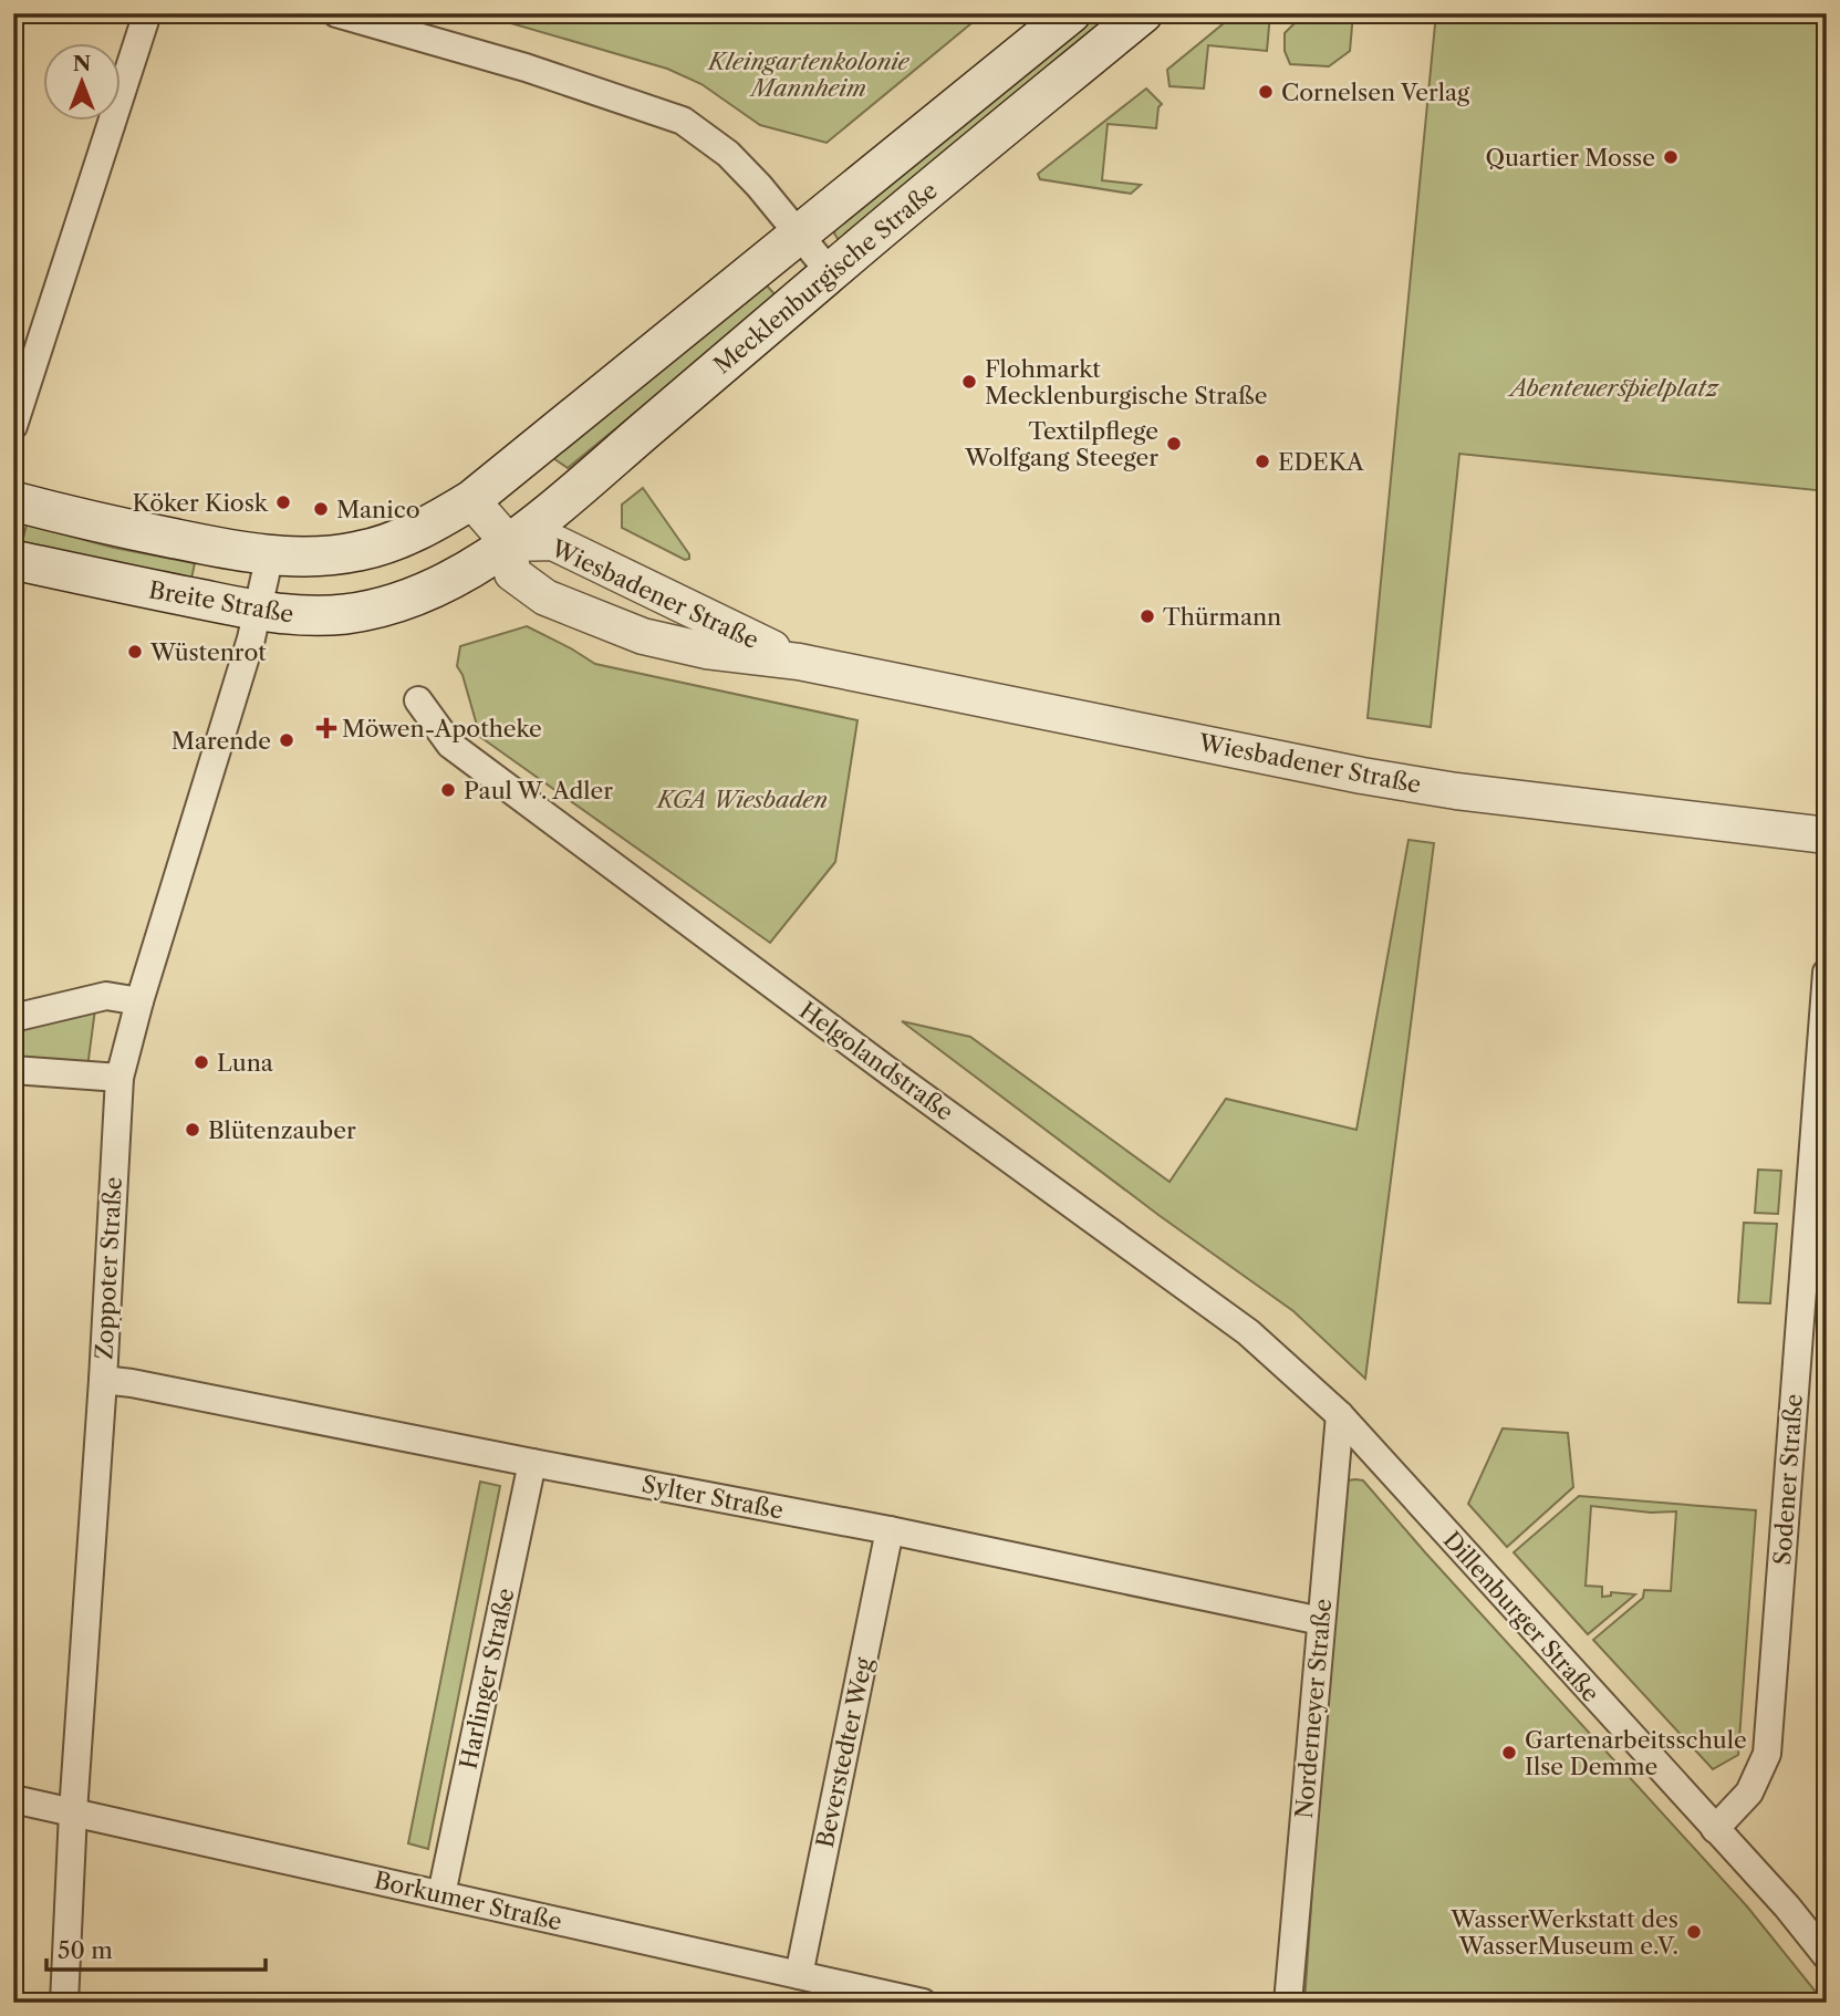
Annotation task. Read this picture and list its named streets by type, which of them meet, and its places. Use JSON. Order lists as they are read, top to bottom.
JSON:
{
  "streets": {
    "main road": ["Mecklenburgische Straße", "Breite Straße"],
    "street": [
      "Wiesbadener Straße",
      "Helgolandstraße",
      "Zoppoter Straße",
      "Sodener Straße",
      "Sylter Straße",
      "Dillenburger Straße",
      "Harlinger Straße",
      "Norderneyer Straße",
      "Beverstedter Weg",
      "Borkumer Straße"
    ]
  },
  "crossings": [
    ["Mecklenburgische Straße", "Wiesbadener Straße"],
    ["Mecklenburgische Straße", "Breite Straße"],
    ["Wiesbadener Straße", "Breite Straße"],
    ["Breite Straße", "Zoppoter Straße"],
    ["Helgolandstraße", "Dillenburger Straße"],
    ["Helgolandstraße", "Norderneyer Straße"],
    ["Zoppoter Straße", "Sylter Straße"],
    ["Zoppoter Straße", "Borkumer Straße"],
    ["Sodener Straße", "Dillenburger Straße"],
    ["Sylter Straße", "Harlinger Straße"],
    ["Sylter Straße", "Norderneyer Straße"],
    ["Sylter Straße", "Beverstedter Weg"],
    ["Dillenburger Straße", "Norderneyer Straße"],
    ["Harlinger Straße", "Borkumer Straße"],
    ["Beverstedter Weg", "Borkumer Straße"]
  ],
  "parks": ["Kleingartenkolonie Mannheim", "Abenteuerspielplatz", "KGA Wiesbaden"],
  "places": {
    "other": [
      "Cornelsen Verlag",
      "Quartier Mosse",
      "Flohmarkt Mecklenburgische Straße",
      "Textilpflege Wolfgang Steeger",
      "EDEKA",
      "Köker Kiosk",
      "Manico",
      "Thürmann",
      "Wüstenrot",
      "Marende",
      "Paul W. Adler",
      "Luna",
      "Blütenzauber",
      "Gartenarbeitsschule Ilse Demme",
      "WasserWerkstatt des WasserMuseum e.V."
    ],
    "health": ["Möwen-Apotheke"]
  },
  "scale_bar": "50 m",
  "north": "top"
}
